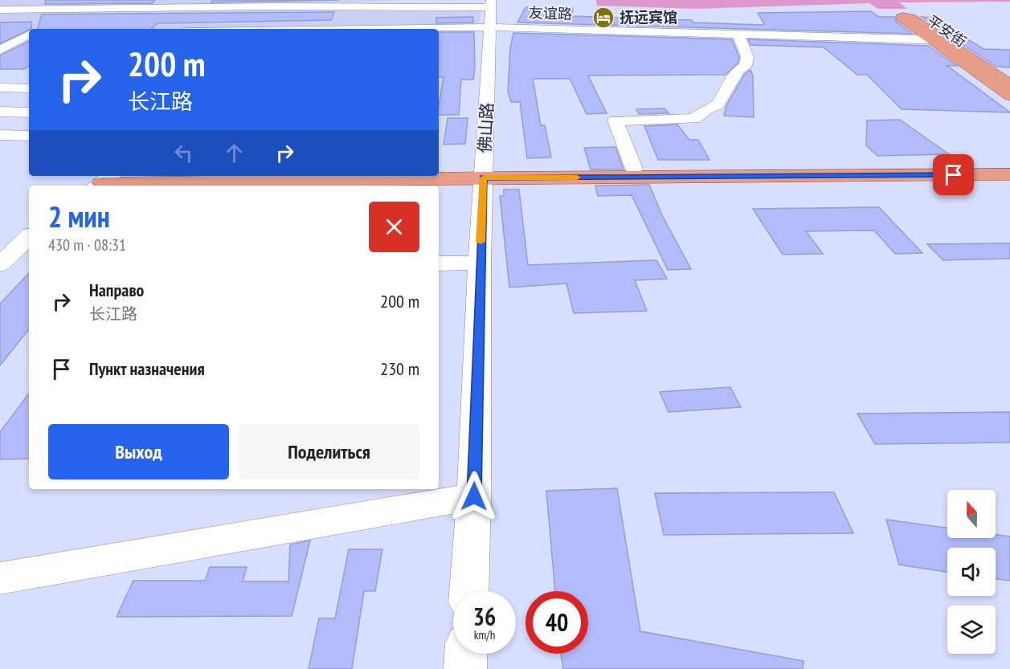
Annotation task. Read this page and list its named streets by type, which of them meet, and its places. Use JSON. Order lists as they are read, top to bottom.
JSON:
{
  "streets": {
    "main road": ["平安街"],
    "street": ["友谊路", "佛山路"]
  },
  "crossings": [
    ["友谊路", "平安街"],
    ["友谊路", "佛山路"]
  ],
  "places": {
    "hotel": ["抚远宾馆"]
  },
  "north": "top",
  "page": {
    "turn": ["200 m", "长江路"],
    "heading": ["2 мин", "430 m · 08:31"],
    "list": [
      {
        "name": "Направо",
        "note": "长江路",
        "value": "200 m"
      },
      {
        "name": "Пункт назначения",
        "value": "230 m"
      }
    ],
    "buttons": ["Выход", "Поделиться"],
    "speed": "36 km/h",
    "limit": "40"
  }
}
